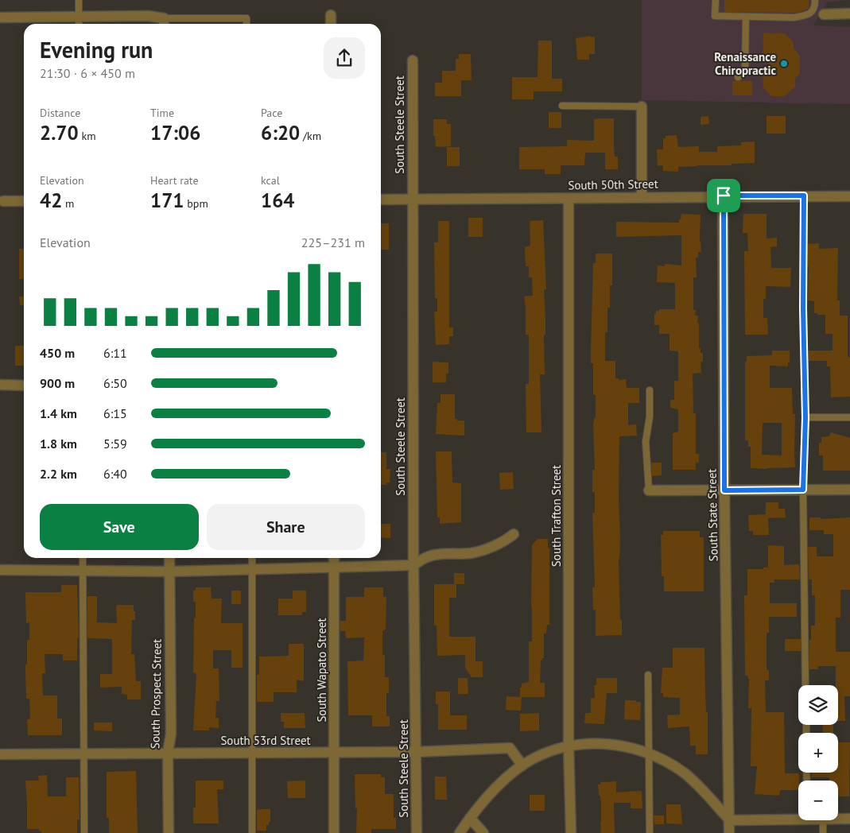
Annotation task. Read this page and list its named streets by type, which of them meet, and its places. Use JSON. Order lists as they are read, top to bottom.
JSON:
{
  "streets": {
    "street": [
      "South Steele Street",
      "South 50th Street",
      "South State Street",
      "South Trafton Street",
      "South Wapato Street",
      "South Prospect Street",
      "South 53rd Street"
    ]
  },
  "crossings": [
    ["South Steele Street", "South 50th Street"],
    ["South Steele Street", "South 53rd Street"],
    ["South 50th Street", "South State Street"],
    ["South 50th Street", "South Trafton Street"],
    ["South Wapato Street", "South 53rd Street"],
    ["South Prospect Street", "South 53rd Street"]
  ],
  "places": ["Renaissance Chiropractic"],
  "page": {
    "heading": ["Evening run", "21:30 · 6 × 450 m"],
    "stats": [
      ["Distance", "2.70 km"],
      ["Time", "17:06"],
      ["Pace", "6:20 /km"],
      ["Elevation", "42 m"],
      ["Heart rate", "171 bpm"],
      ["kcal", "164"]
    ],
    "chart": ["Elevation", "225–231 m"],
    "list": [
      {
        "name": "450 m",
        "note": "6:11"
      },
      {
        "name": "900 m",
        "note": "6:50"
      },
      {
        "name": "1.4 km",
        "note": "6:15"
      },
      {
        "name": "1.8 km",
        "note": "5:59"
      },
      {
        "name": "2.2 km",
        "note": "6:40"
      }
    ],
    "buttons": ["Save", "Share"],
    "map_buttons": ["+", "−"]
  }
}
